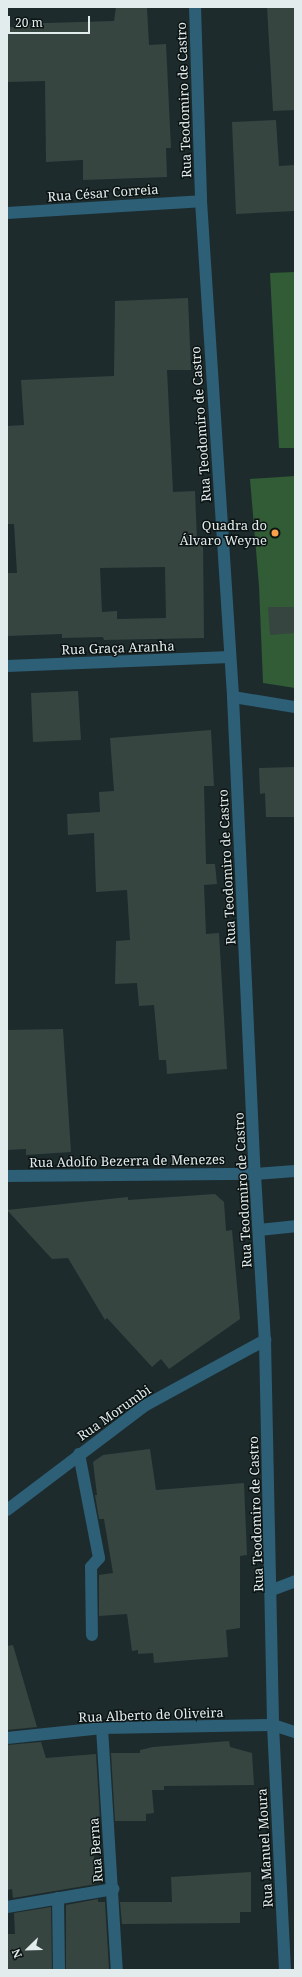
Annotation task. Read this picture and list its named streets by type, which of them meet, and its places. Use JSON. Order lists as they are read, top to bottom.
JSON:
{
  "streets": {
    "street": [
      "Rua Teodomiro de Castro",
      "Rua César Correia",
      "Rua Graça Aranha",
      "Rua Adolfo Bezerra de Menezes",
      "Rua Morumbi",
      "Rua Alberto de Oliveira",
      "Rua Manuel Moura",
      "Rua Berna"
    ]
  },
  "crossings": [
    ["Rua Teodomiro de Castro", "Rua César Correia"],
    ["Rua Teodomiro de Castro", "Rua Graça Aranha"],
    ["Rua Teodomiro de Castro", "Rua Adolfo Bezerra de Menezes"],
    ["Rua Teodomiro de Castro", "Rua Morumbi"],
    ["Rua Teodomiro de Castro", "Rua Alberto de Oliveira"],
    ["Rua Teodomiro de Castro", "Rua Manuel Moura"],
    ["Rua Alberto de Oliveira", "Rua Manuel Moura"],
    ["Rua Alberto de Oliveira", "Rua Berna"]
  ],
  "places": ["Quadra do Álvaro Weyne"],
  "scale_bar": "20 m",
  "north": "bottom left"
}
